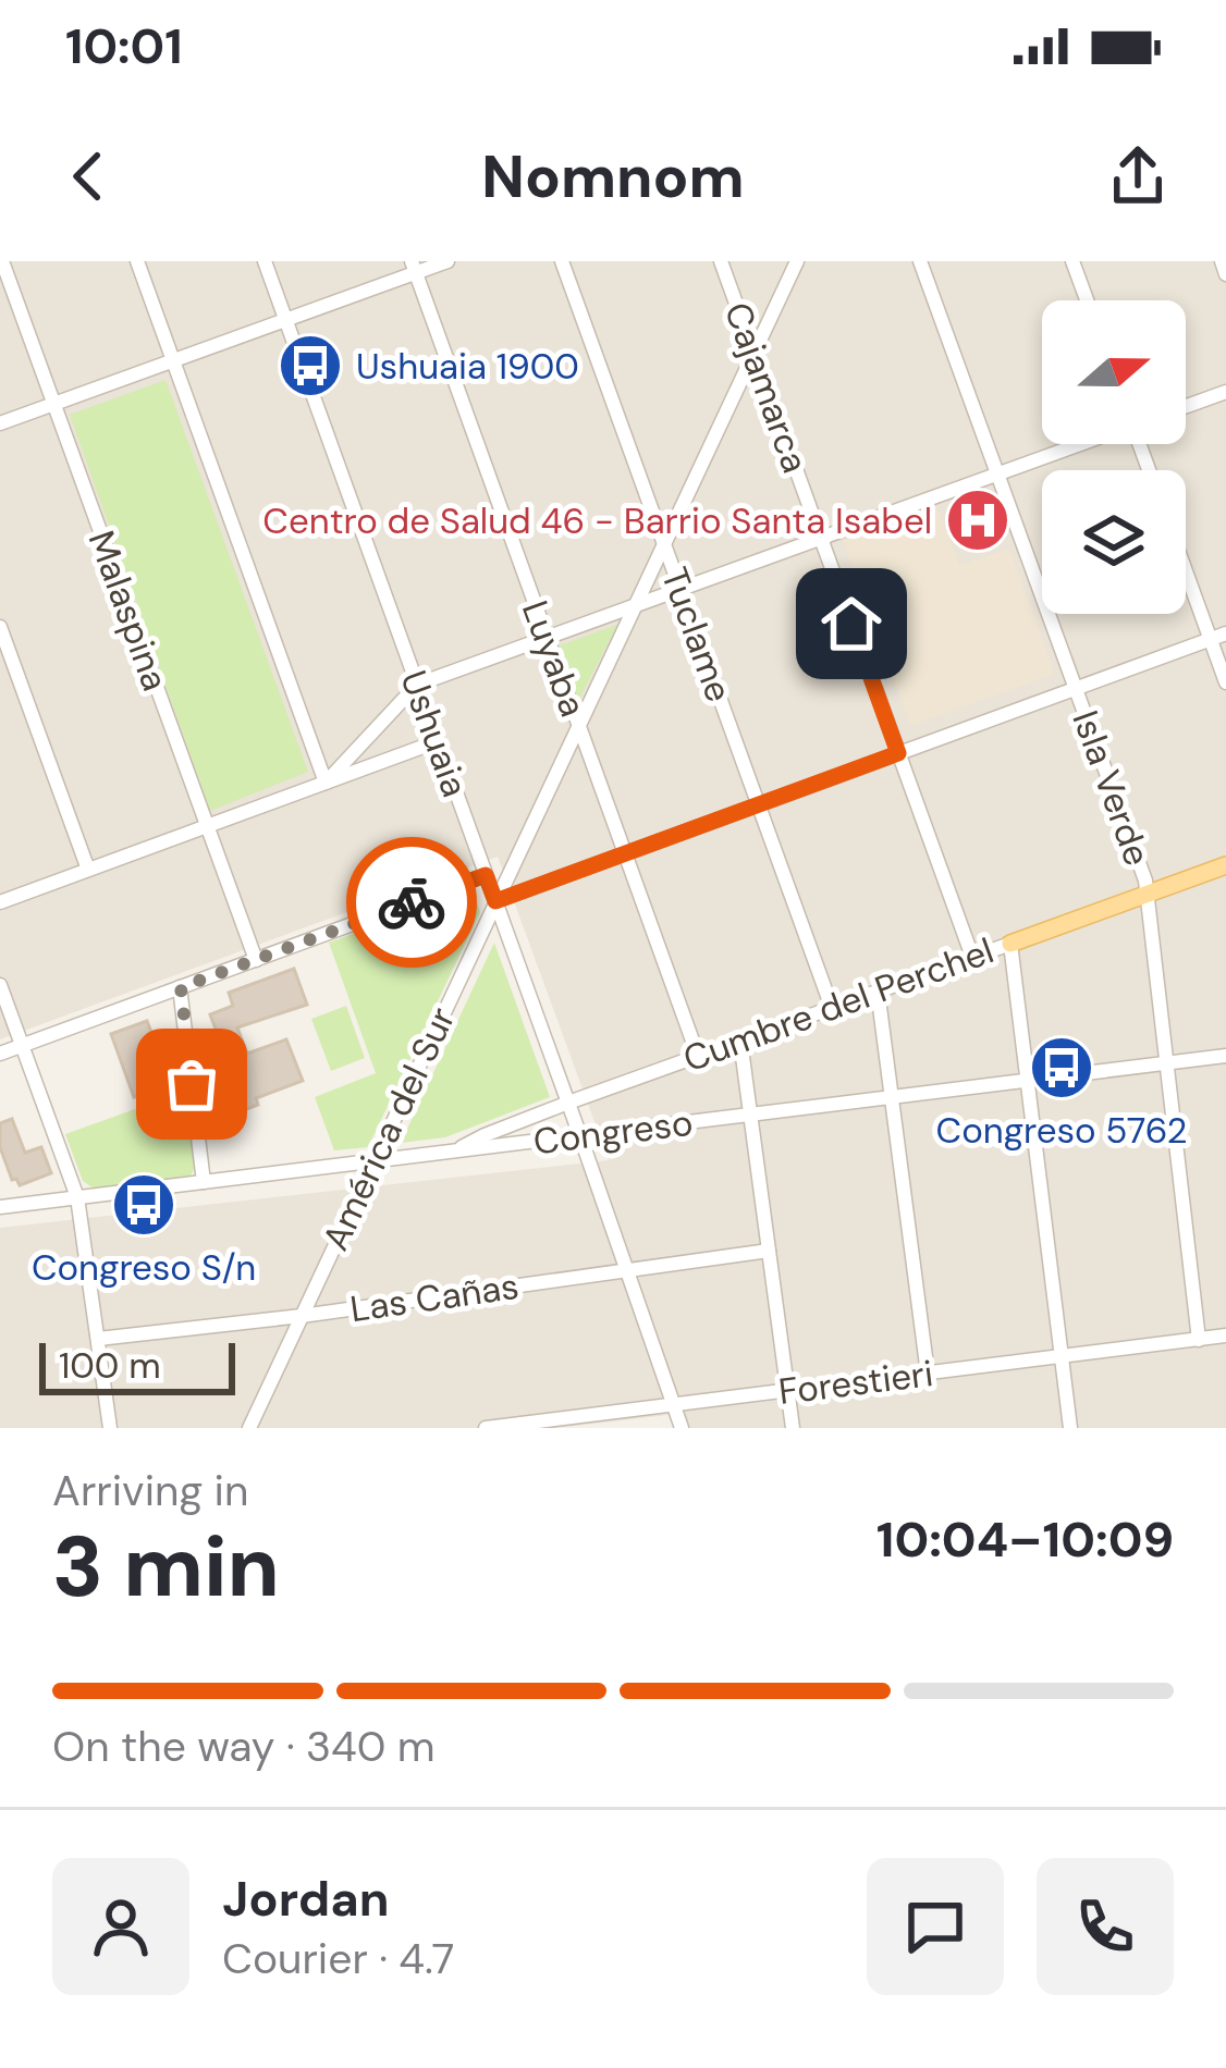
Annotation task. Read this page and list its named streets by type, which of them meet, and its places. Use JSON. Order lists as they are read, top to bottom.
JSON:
{
  "streets": {
    "main road": ["Cumbre del Perchel"],
    "street": [
      "Cajamarca",
      "Malaspina",
      "Tuclame",
      "Luyaba",
      "Ushuaia",
      "Isla Verde",
      "América del Sur",
      "Congreso",
      "Las Cañas",
      "Forestieri"
    ]
  },
  "crossings": [
    ["Cajamarca", "Cumbre del Perchel"],
    ["Cajamarca", "América del Sur"],
    ["Tuclame", "Cumbre del Perchel"],
    ["Tuclame", "América del Sur"],
    ["Luyaba", "Cumbre del Perchel"],
    ["Luyaba", "América del Sur"],
    ["Ushuaia", "Cumbre del Perchel"],
    ["Ushuaia", "América del Sur"],
    ["Ushuaia", "Congreso"],
    ["Ushuaia", "Las Cañas"],
    ["Ushuaia", "Forestieri"],
    ["Isla Verde", "Cumbre del Perchel"],
    ["Isla Verde", "Congreso"],
    ["Isla Verde", "Forestieri"],
    ["Cumbre del Perchel", "Congreso"],
    ["América del Sur", "Congreso"],
    ["América del Sur", "Las Cañas"]
  ],
  "places": {
    "bus stop": ["Ushuaia 1900", "Congreso 5762", "Congreso S/n"],
    "hospital": ["Centro de Salud 46 - Barrio Santa Isabel"]
  },
  "scale_bar": "100 m",
  "north": "right",
  "page": {
    "status": "10:01",
    "header": "Nomnom",
    "scale": "100 m",
    "heading": ["3 min", "Arriving in", "10:04–10:09"],
    "panel": ["Jordan", "Courier · 4.7"],
    "bar": "On the way · 340 m"
  }
}
